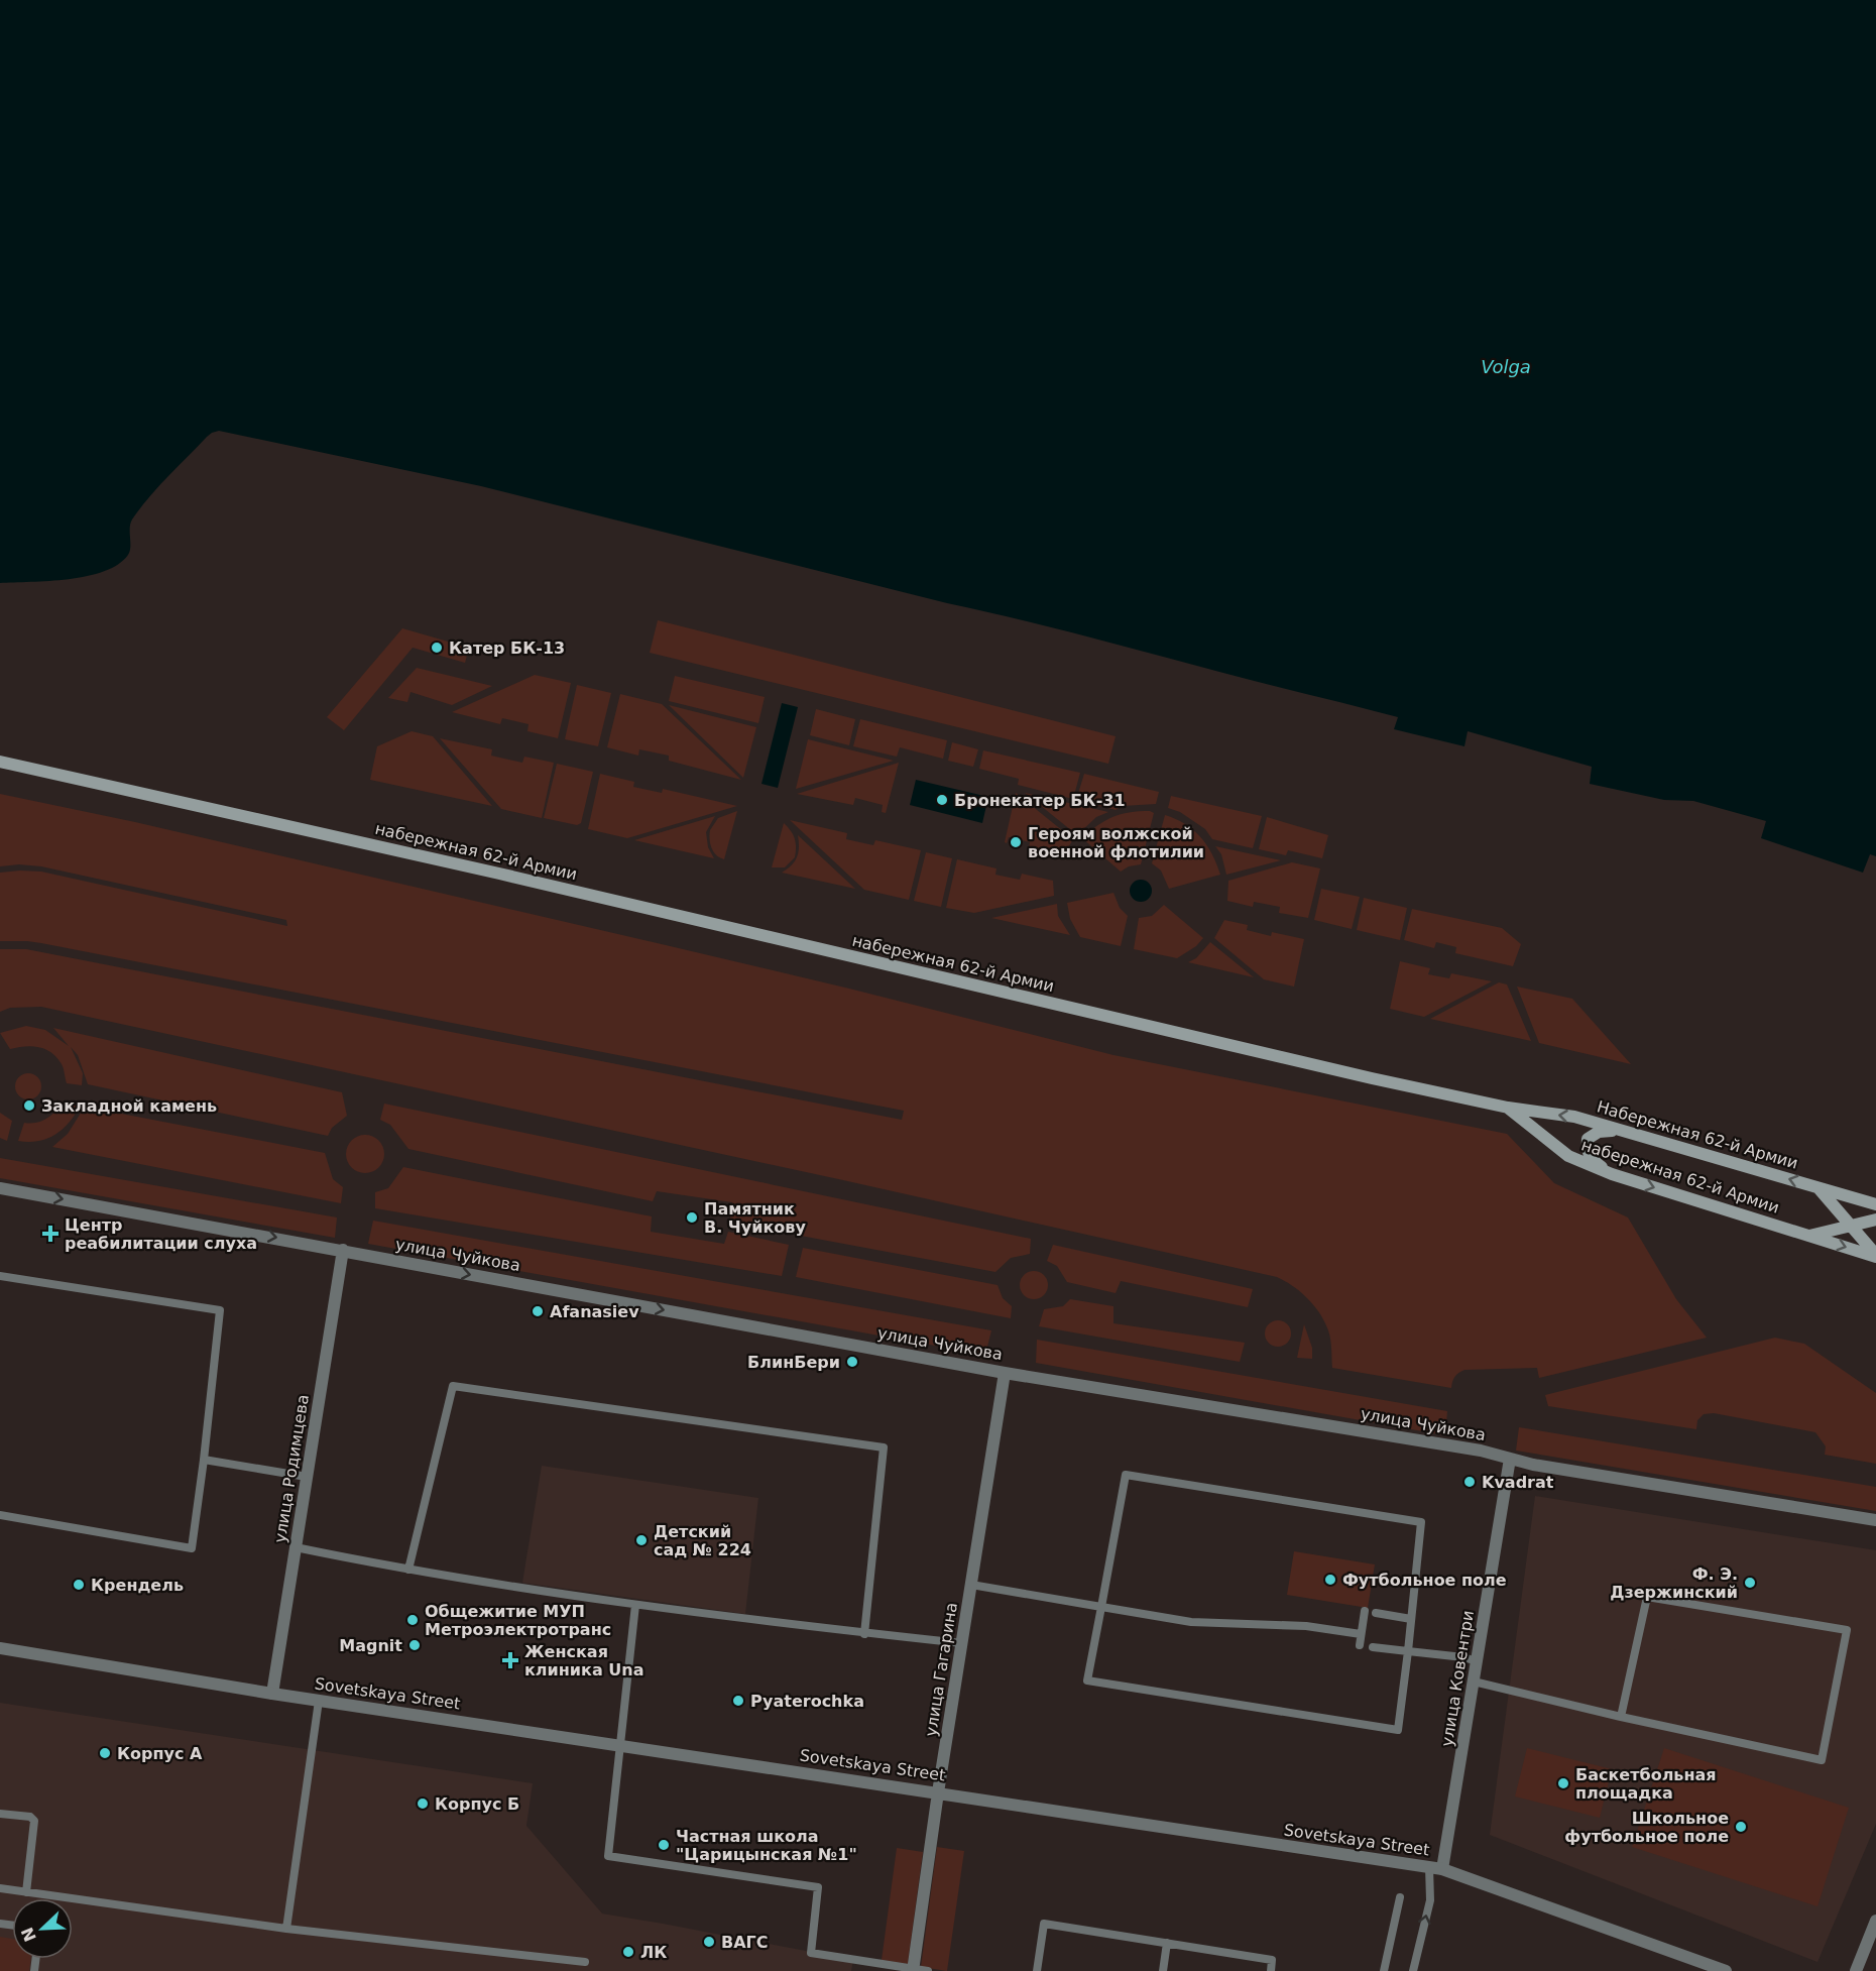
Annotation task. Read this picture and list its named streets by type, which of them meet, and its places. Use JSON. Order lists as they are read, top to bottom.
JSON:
{
  "streets": {
    "main road": ["набережная 62-й Армии", "Набережная 62-й Армии"],
    "street": [
      "улица Чуйкова",
      "улица Родимцева",
      "улица Гагарина",
      "улица Ковентри",
      "Sovetskaya Street"
    ]
  },
  "crossings": [
    ["набережная 62-й Армии", "Набережная 62-й Армии"],
    ["улица Чуйкова", "улица Родимцева"],
    ["улица Чуйкова", "улица Гагарина"],
    ["улица Чуйкова", "улица Ковентри"],
    ["улица Родимцева", "Sovetskaya Street"],
    ["улица Гагарина", "Sovetskaya Street"],
    ["улица Ковентри", "Sovetskaya Street"]
  ],
  "one_way": ["Набережная 62-й Армии", "улица Чуйкова"],
  "water": ["Volga"],
  "places": {
    "other": [
      "Катер БК-13",
      "Бронекатер БК-31",
      "Героям волжской военной флотилии",
      "Закладной камень",
      "Памятник В. Чуйкову",
      "Afanasiev",
      "БлинБери",
      "Kvadrat",
      "Детский сад № 224",
      "Футбольное поле",
      "Ф. Э. Дзержинский",
      "Крендель",
      "Общежитие МУП Метроэлектротранс",
      "Magnit",
      "Pyaterochka",
      "Корпус А",
      "Баскетбольная площадка",
      "Корпус Б",
      "Школьное футбольное поле",
      "Частная школа \"Царицынская №1\"",
      "ВАГС",
      "ЛК"
    ],
    "health": ["Центр реабилитации слуха", "Женская клиника Una"]
  },
  "north": "bottom left"
}
